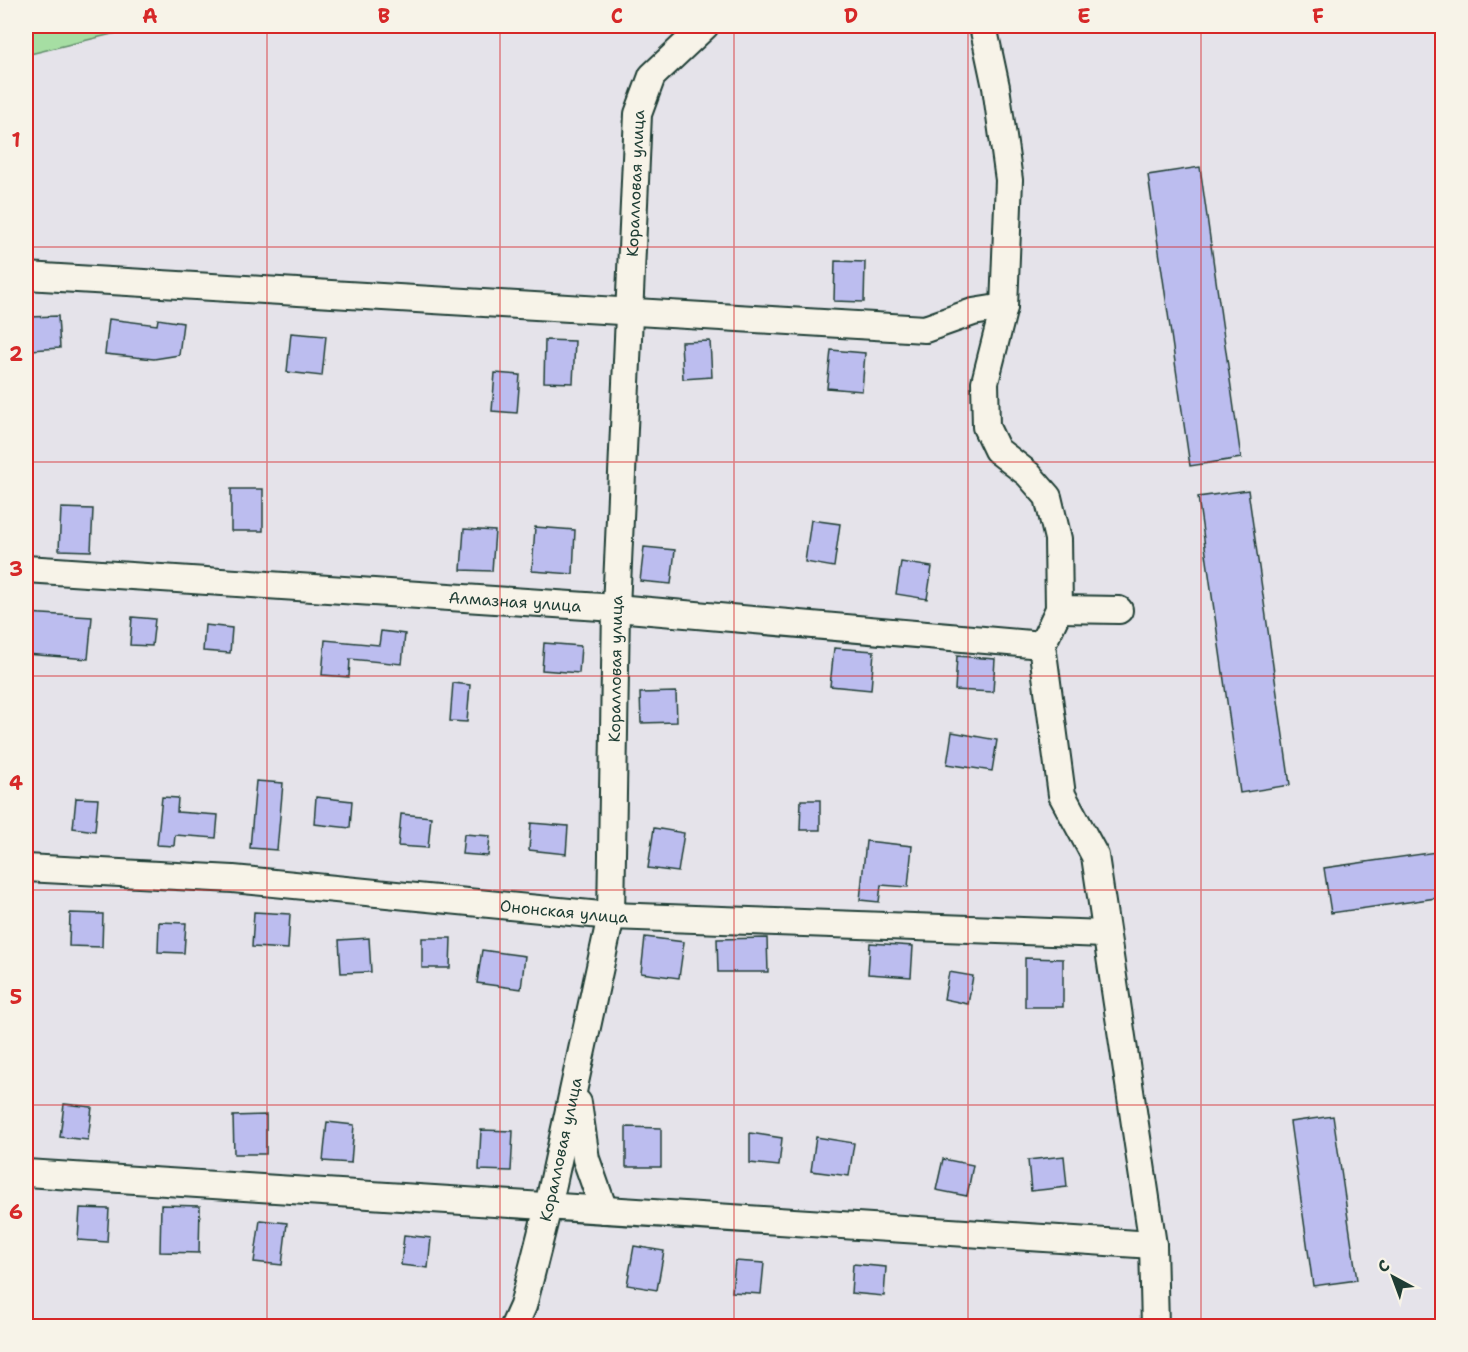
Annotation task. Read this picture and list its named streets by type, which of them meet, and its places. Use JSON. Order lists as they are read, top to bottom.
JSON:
{
  "streets": {
    "street": ["Коралловая улица", "Алмазная улица", "Ононская улица"]
  },
  "crossings": [
    ["Коралловая улица", "Алмазная улица"],
    ["Коралловая улица", "Ононская улица"]
  ],
  "north": "top left",
  "grid": {
    "columns": [
      "A",
      "B",
      "C",
      "D",
      "E",
      "F"
    ],
    "rows": [
      "1",
      "2",
      "3",
      "4",
      "5",
      "6"
    ]
  }
}
